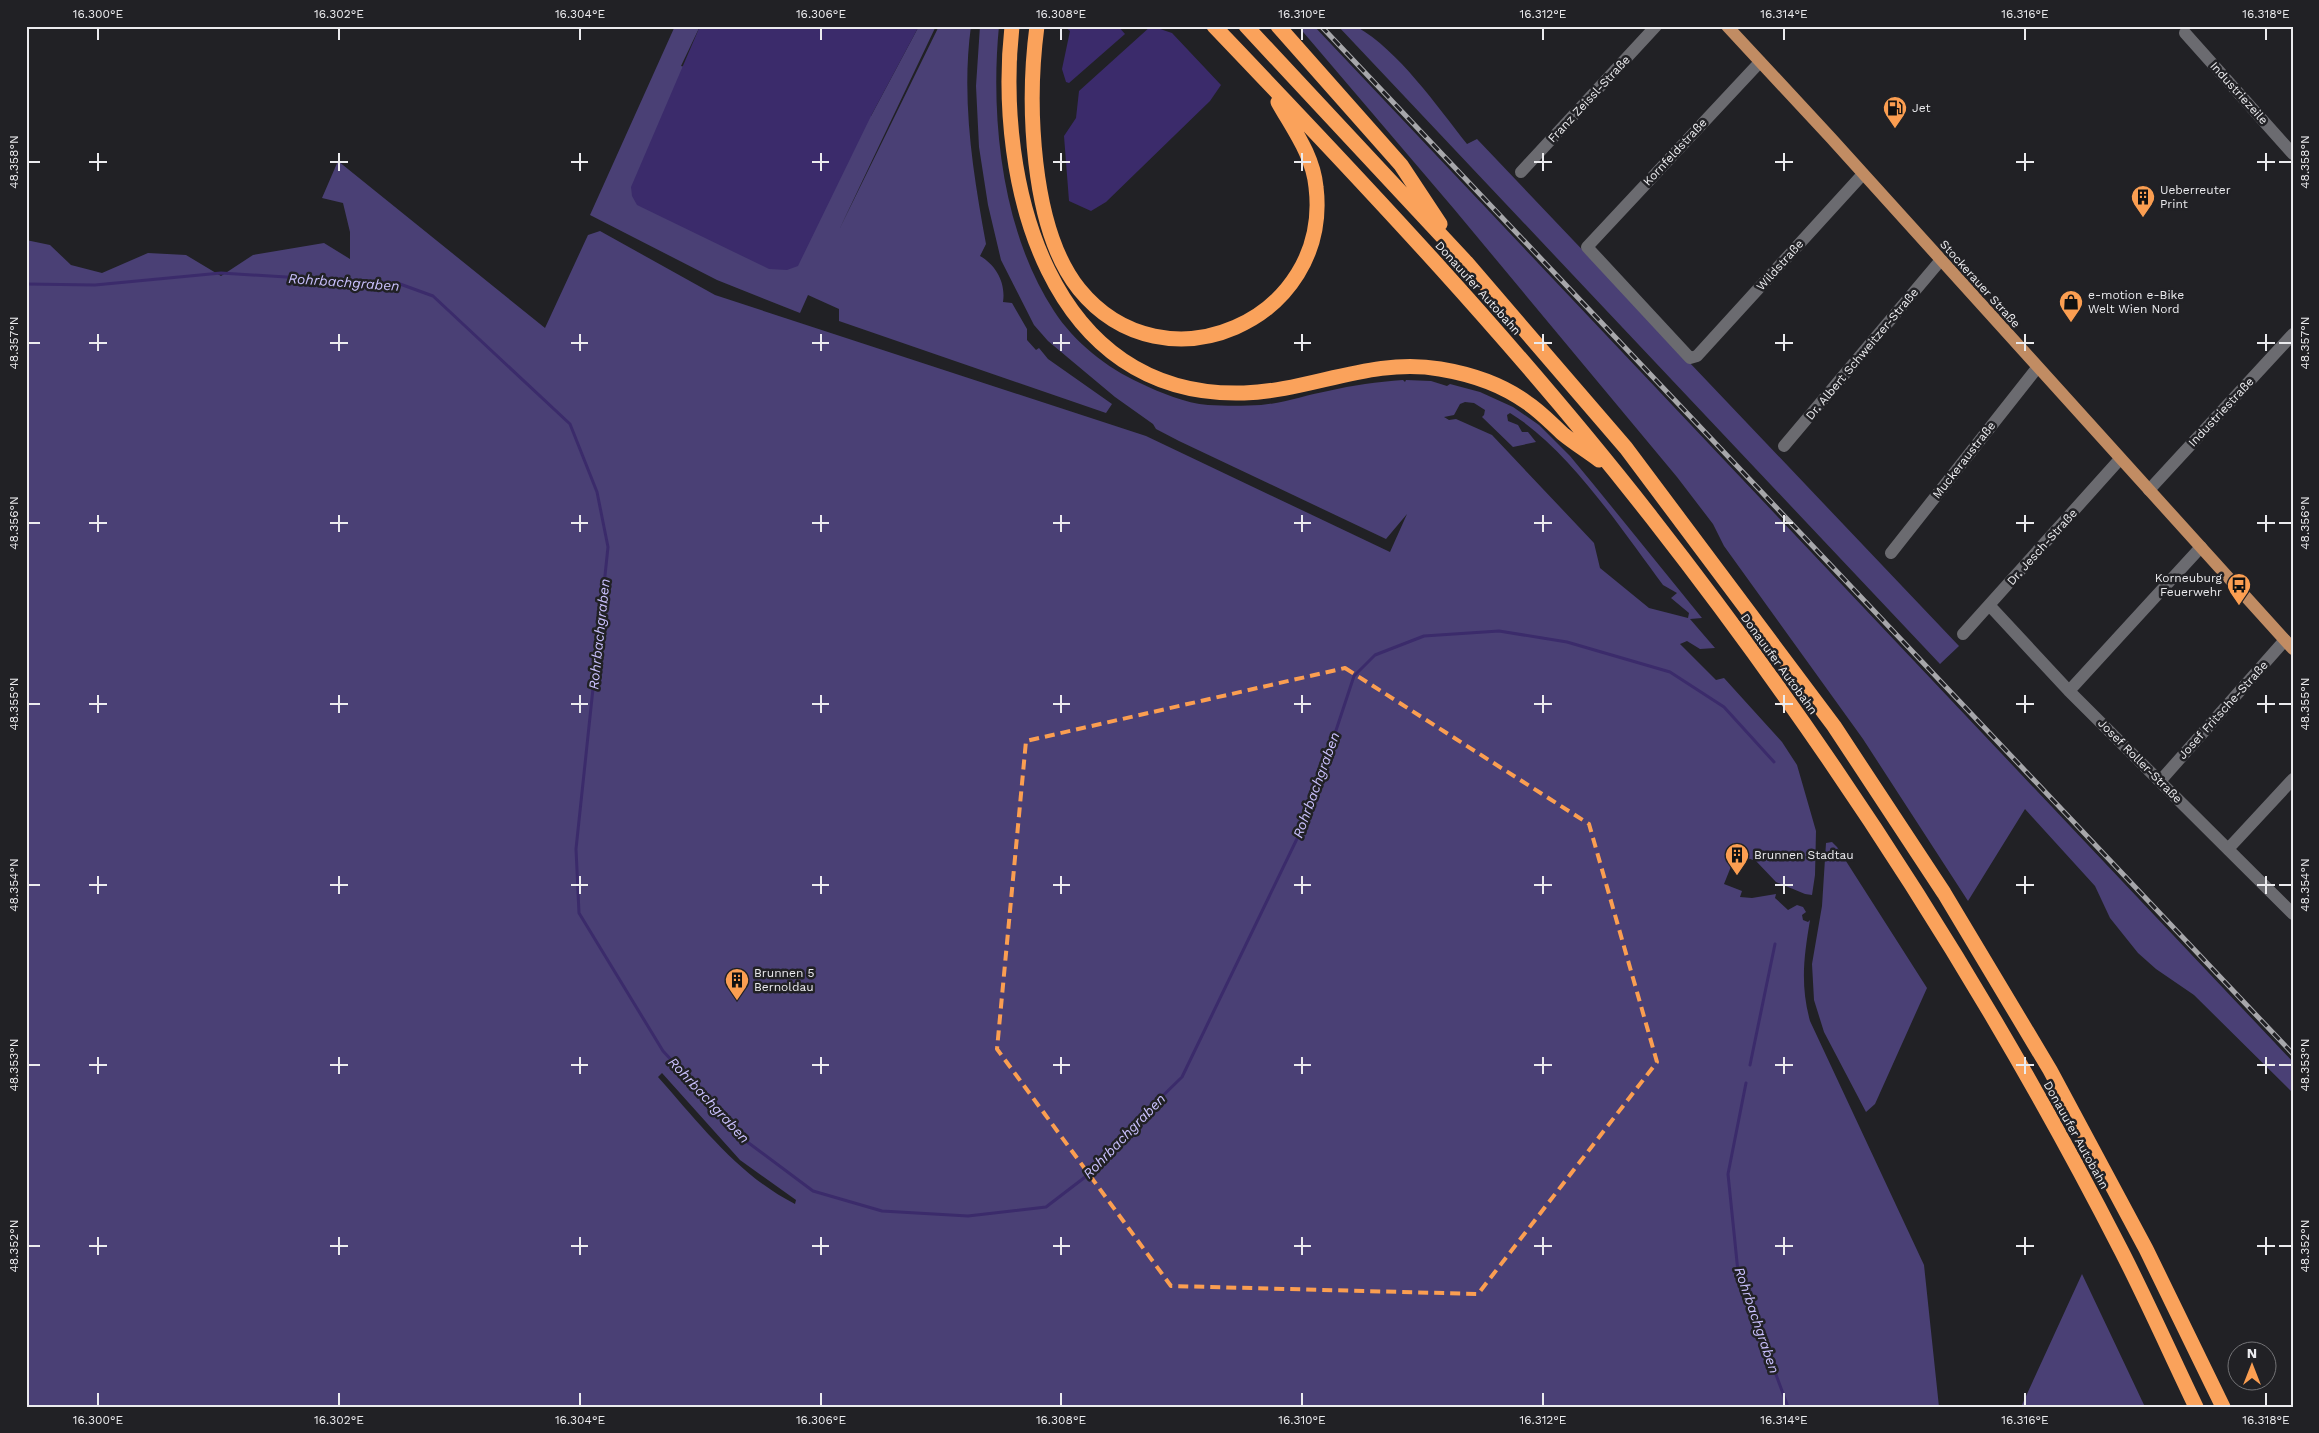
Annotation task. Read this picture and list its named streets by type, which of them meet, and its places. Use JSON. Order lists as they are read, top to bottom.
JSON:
{
  "streets": {
    "highway": ["Donauufer Autobahn"],
    "main road": ["Stockerauer Straße"],
    "street": [
      "Industriezeile",
      "Franz Zeissl-Straße",
      "Kornfeldstraße",
      "Wildstraße",
      "Dr. Albert Schweitzer-Straße",
      "Industriestraße",
      "Muckeraustraße",
      "Dr. Jesch-Straße",
      "Josef Fritsche-Straße",
      "Josef Roller-Straße"
    ]
  },
  "crossings": [
    ["Kornfeldstraße", "Wildstraße"],
    ["Kornfeldstraße", "Stockerauer Straße"],
    ["Wildstraße", "Stockerauer Straße"],
    ["Stockerauer Straße", "Dr. Albert Schweitzer-Straße"],
    ["Stockerauer Straße", "Industriestraße"],
    ["Stockerauer Straße", "Muckeraustraße"],
    ["Stockerauer Straße", "Dr. Jesch-Straße"],
    ["Stockerauer Straße", "Josef Fritsche-Straße"],
    ["Dr. Jesch-Straße", "Josef Roller-Straße"],
    ["Josef Fritsche-Straße", "Josef Roller-Straße"]
  ],
  "water": ["Rohrbachgraben"],
  "places": {
    "fuel station": ["Jet"],
    "building": ["Ueberreuter Print", "Brunnen Stadtau", "Brunnen 5 Bernoldau"],
    "shop": ["e-motion e-Bike Welt Wien Nord"],
    "bus stop": ["Korneuburg Feuerwehr"]
  },
  "north": "top",
  "coordinates": [
    "16.300°E",
    "16.302°E",
    "16.304°E",
    "16.306°E",
    "16.308°E",
    "16.310°E",
    "16.312°E",
    "16.314°E",
    "16.316°E",
    "16.318°E",
    "48.358°N",
    "48.357°N",
    "48.356°N",
    "48.355°N",
    "48.354°N",
    "48.353°N",
    "48.352°N"
  ]
}
